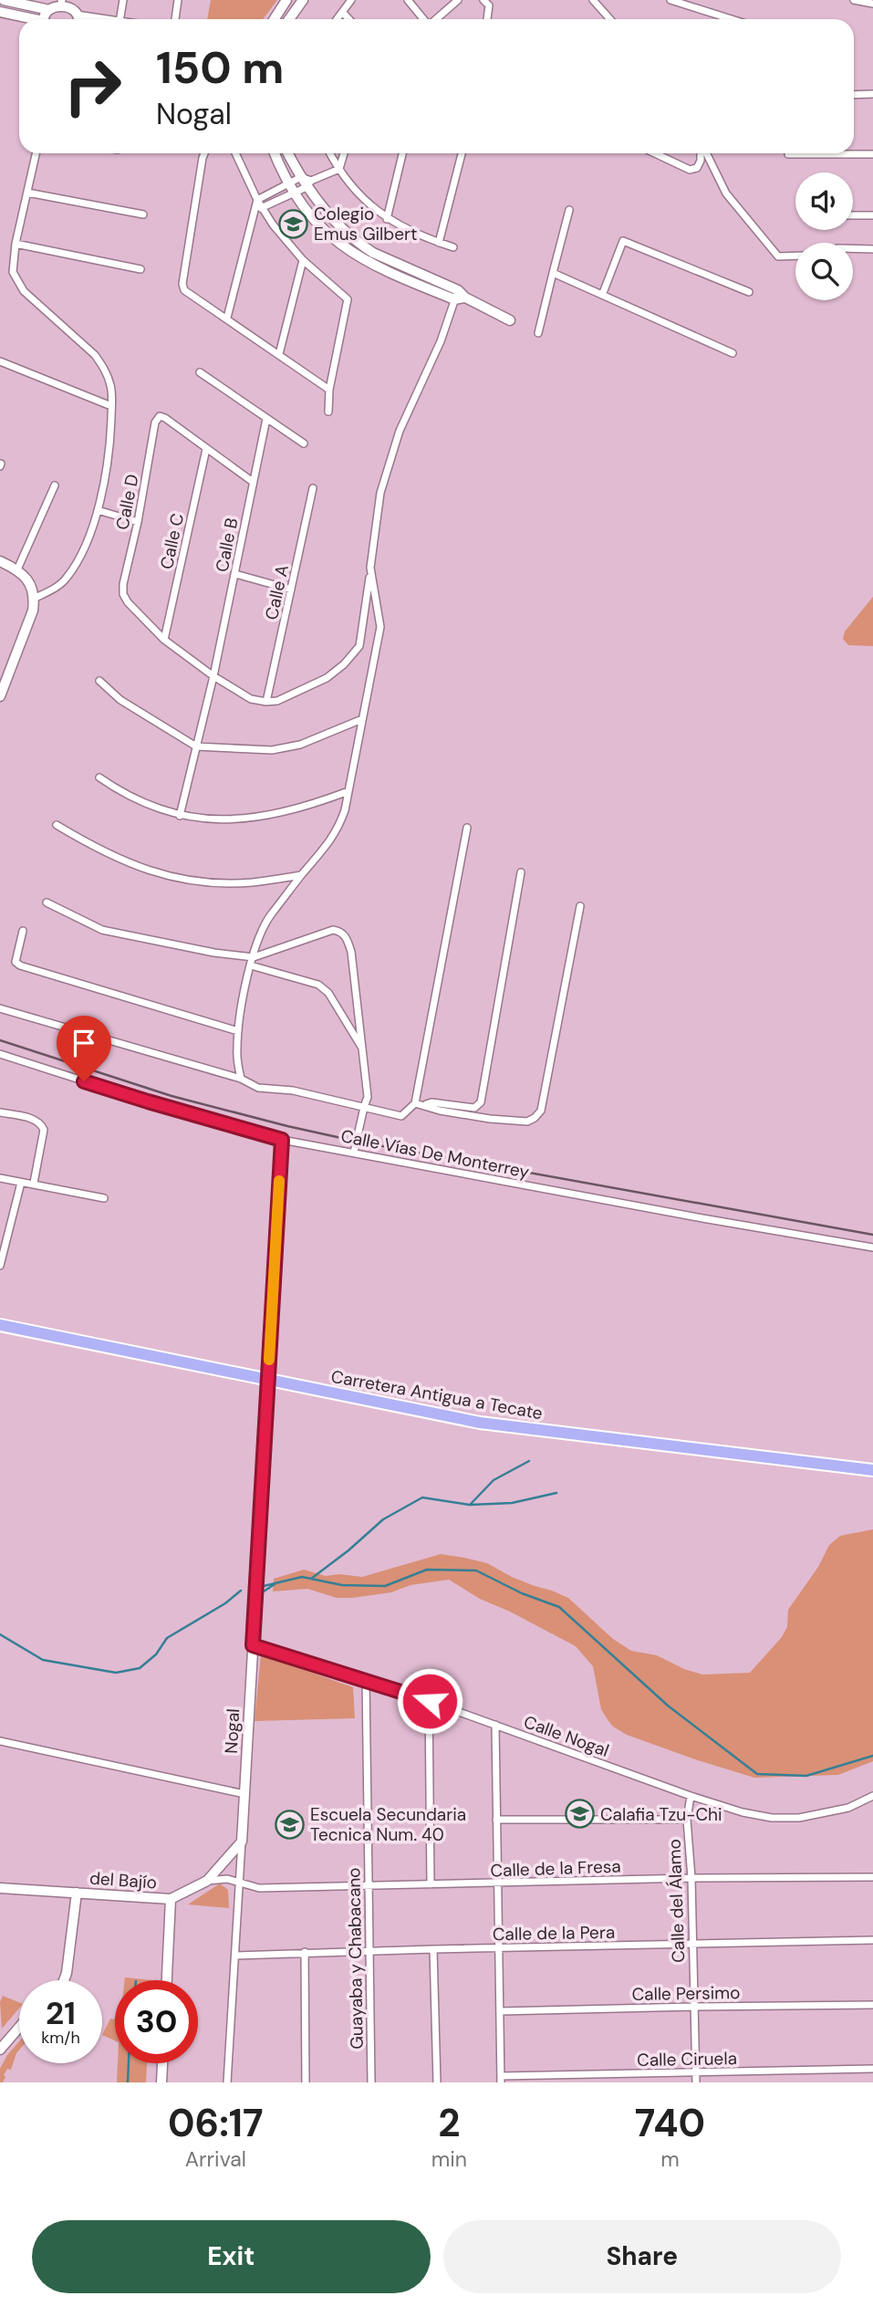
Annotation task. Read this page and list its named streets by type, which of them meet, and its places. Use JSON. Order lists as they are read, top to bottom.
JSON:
{
  "streets": {
    "main road": ["Carretera Antigua a Tecate"],
    "street": [
      "Calle D",
      "Calle C",
      "Calle B",
      "Calle A",
      "Calle Vías De Monterrey",
      "Nogal",
      "Calle Nogal",
      "Calle de la Fresa",
      "del Bajío",
      "Calle del Álamo",
      "Calle de la Pera",
      "Guayaba y Chabacano",
      "Calle Persimo",
      "Calle Ciruela"
    ]
  },
  "crossings": [
    ["Calle D", "Calle C"],
    ["Carretera Antigua a Tecate", "Nogal"],
    ["Nogal", "Calle Nogal"],
    ["Nogal", "Calle de la Fresa"],
    ["Nogal", "del Bajío"],
    ["Nogal", "Calle de la Pera"],
    ["Calle Nogal", "Calle del Álamo"],
    ["Calle Nogal", "Guayaba y Chabacano"],
    ["Calle de la Fresa", "del Bajío"],
    ["Calle de la Fresa", "Calle del Álamo"],
    ["Calle de la Fresa", "Guayaba y Chabacano"],
    ["Calle del Álamo", "Calle de la Pera"],
    ["Calle del Álamo", "Calle Persimo"],
    ["Calle del Álamo", "Calle Ciruela"],
    ["Calle de la Pera", "Guayaba y Chabacano"]
  ],
  "places": {
    "school or university": ["Colegio Emus Gilbert", "Calafia Tzu-Chi", "Escuela Secundaria Tecnica Num. 40"]
  },
  "page": {
    "turn": ["150 m", "Nogal"],
    "speed": "21 km/h",
    "limit": "30",
    "eta": [
      "06:17",
      "Arrival",
      "2",
      "min",
      "740",
      "m"
    ],
    "buttons": ["Exit", "Share"]
  }
}
